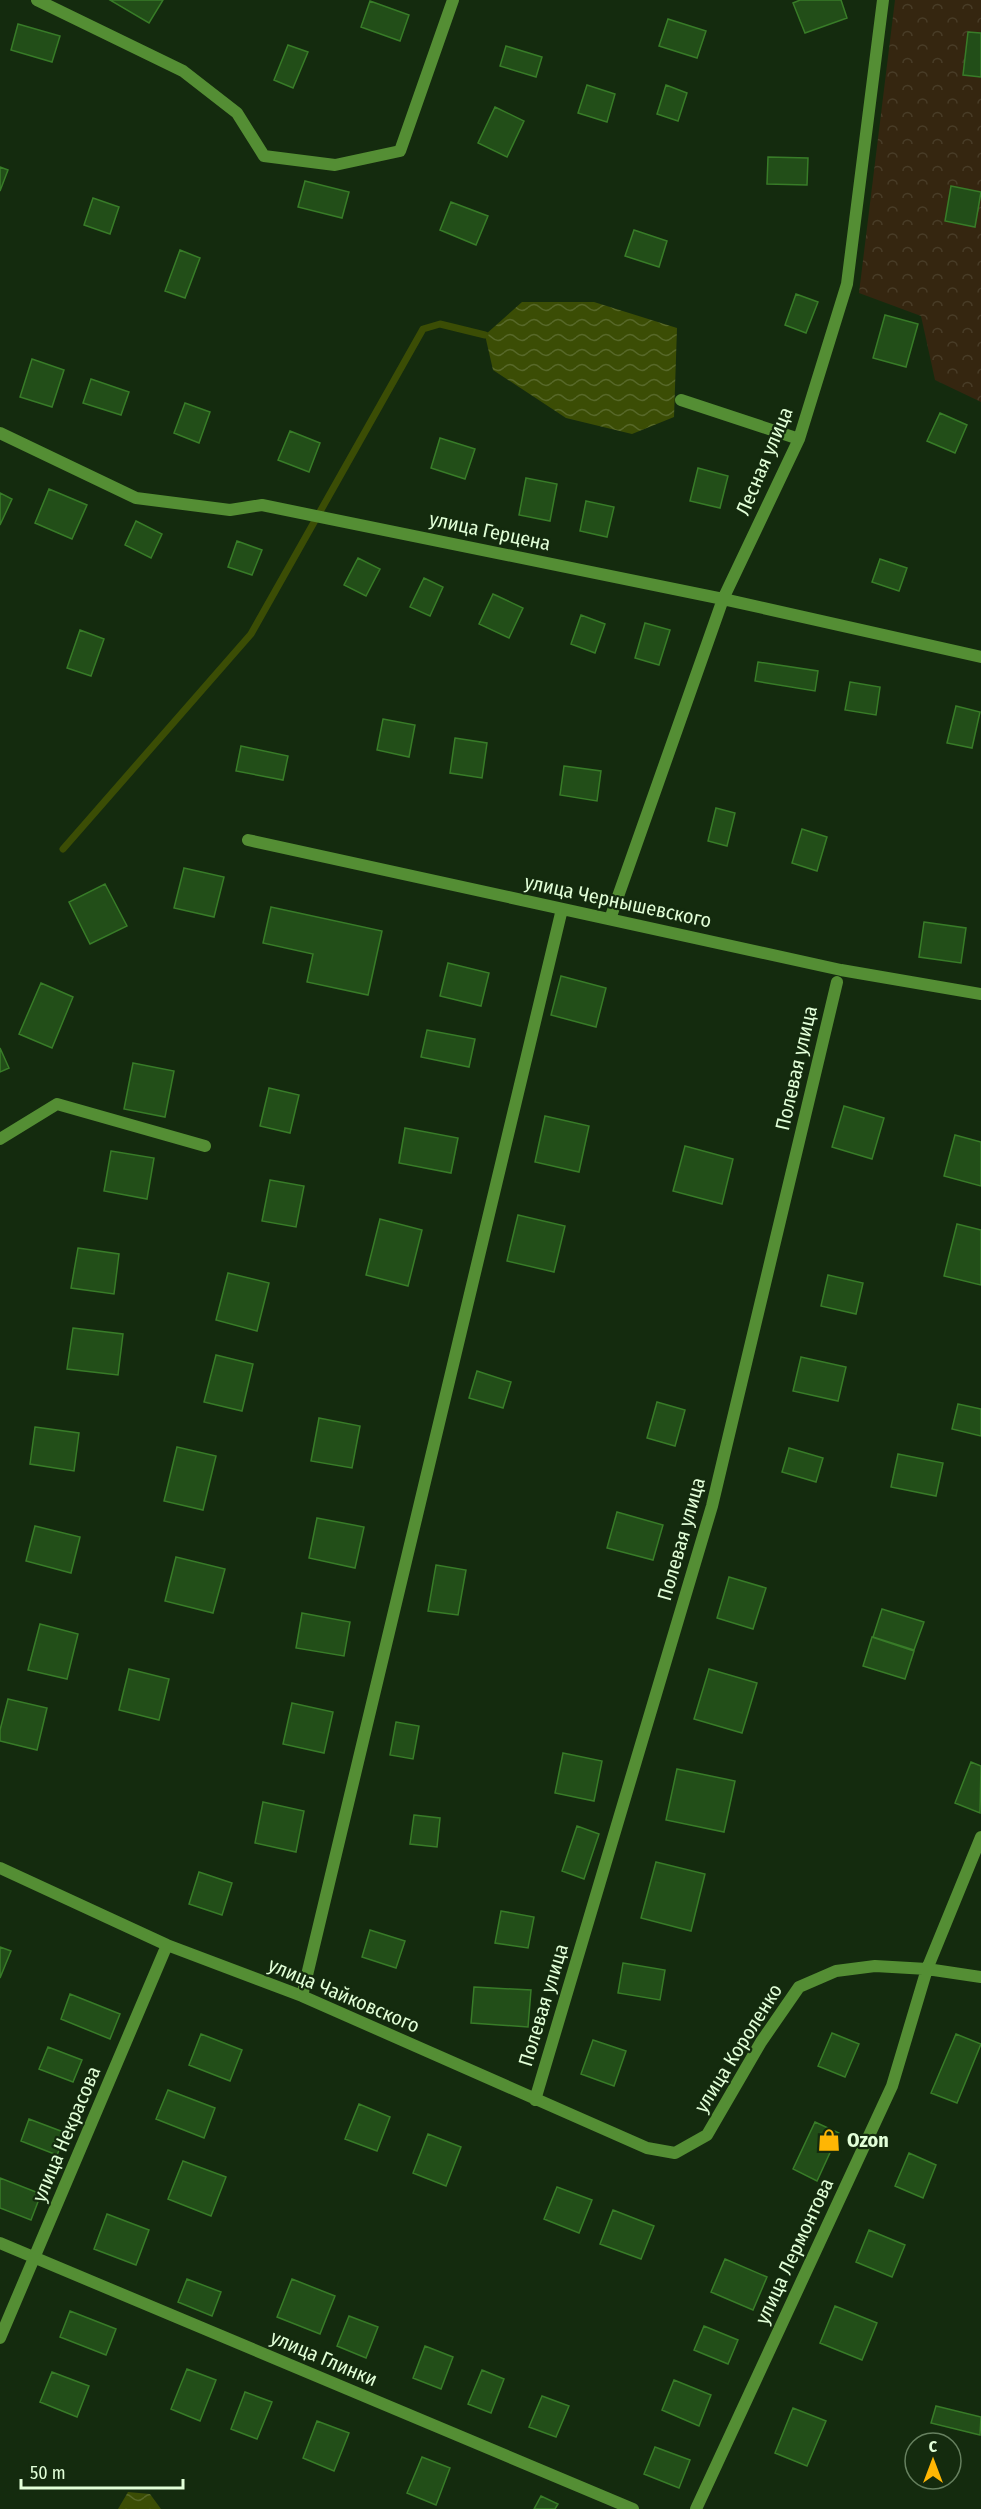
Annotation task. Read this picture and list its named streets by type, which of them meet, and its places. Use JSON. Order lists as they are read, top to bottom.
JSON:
{
  "streets": {
    "street": [
      "Лесная улица",
      "улица Герцена",
      "улица Чернышевского",
      "Полевая улица",
      "улица Чайковского",
      "улица Короленко",
      "улица Некрасова",
      "улица Лермонтова",
      "улица Глинки"
    ]
  },
  "crossings": [
    ["Лесная улица", "улица Герцена"],
    ["Лесная улица", "улица Чернышевского"],
    ["Полевая улица", "улица Чайковского"],
    ["улица Чайковского", "улица Короленко"],
    ["улица Чайковского", "улица Некрасова"],
    ["улица Короленко", "улица Лермонтова"],
    ["улица Некрасова", "улица Глинки"]
  ],
  "places": {
    "shop": ["Ozon"]
  },
  "scale_bar": "50 m",
  "north": "top"
}
